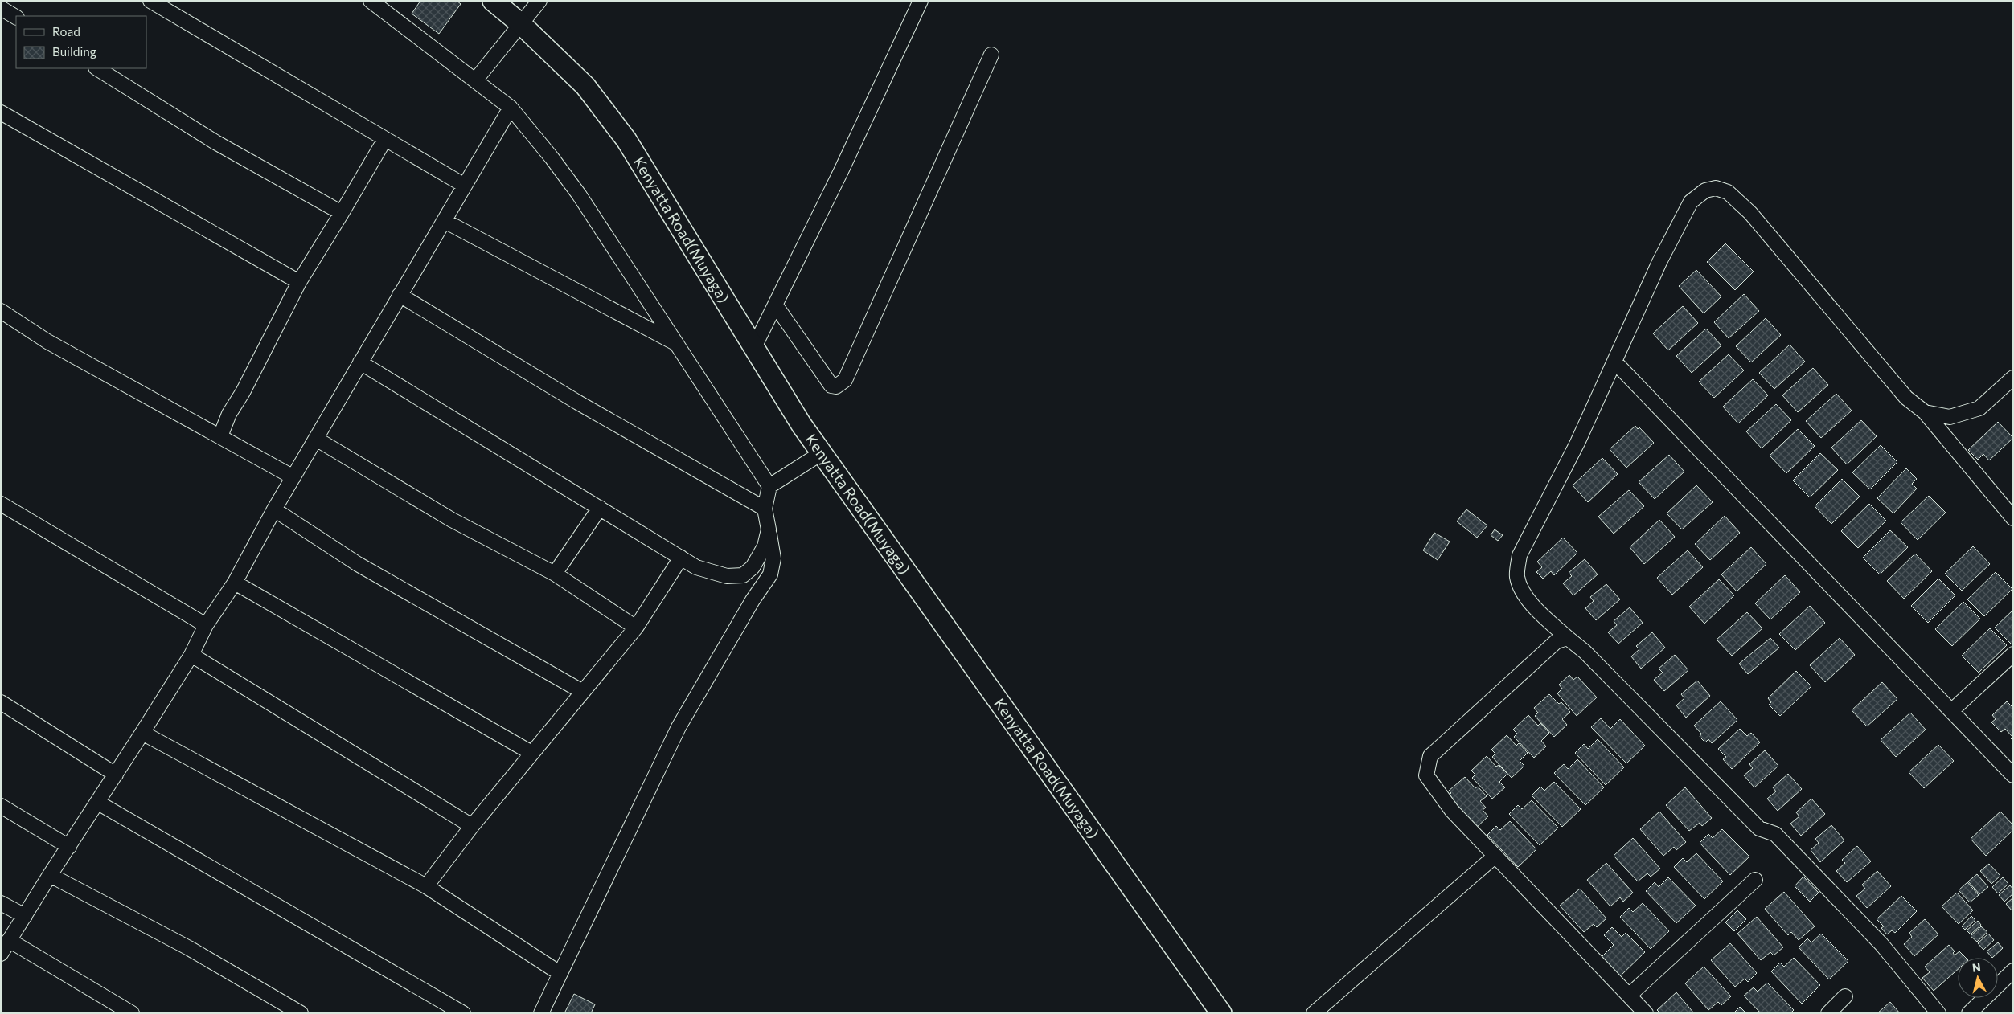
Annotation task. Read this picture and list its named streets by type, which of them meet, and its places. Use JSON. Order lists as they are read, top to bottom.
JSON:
{
  "streets": {
    "main road": ["Kenyatta Road(Muyaga)"]
  },
  "legend": ["Road", "Building"],
  "north": "top"
}
